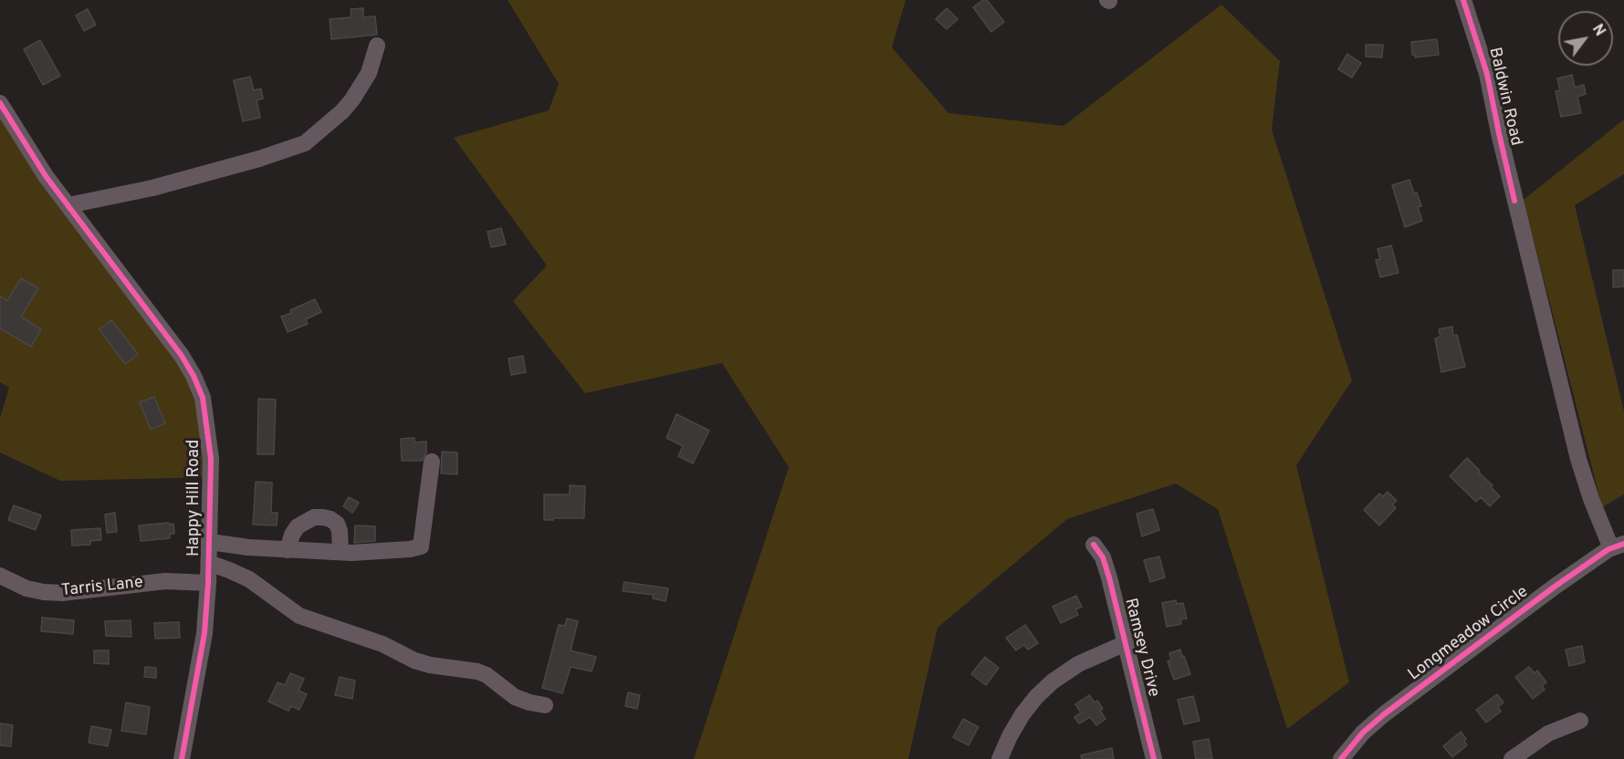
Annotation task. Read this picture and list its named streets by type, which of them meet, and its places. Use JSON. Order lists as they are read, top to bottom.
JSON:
{
  "streets": {
    "street": [
      "Baldwin Road",
      "Happy Hill Road",
      "Tarris Lane",
      "Longmeadow Circle",
      "Ramsey Drive"
    ]
  },
  "crossings": [
    ["Baldwin Road", "Longmeadow Circle"],
    ["Happy Hill Road", "Tarris Lane"]
  ],
  "north": "top right"
}
